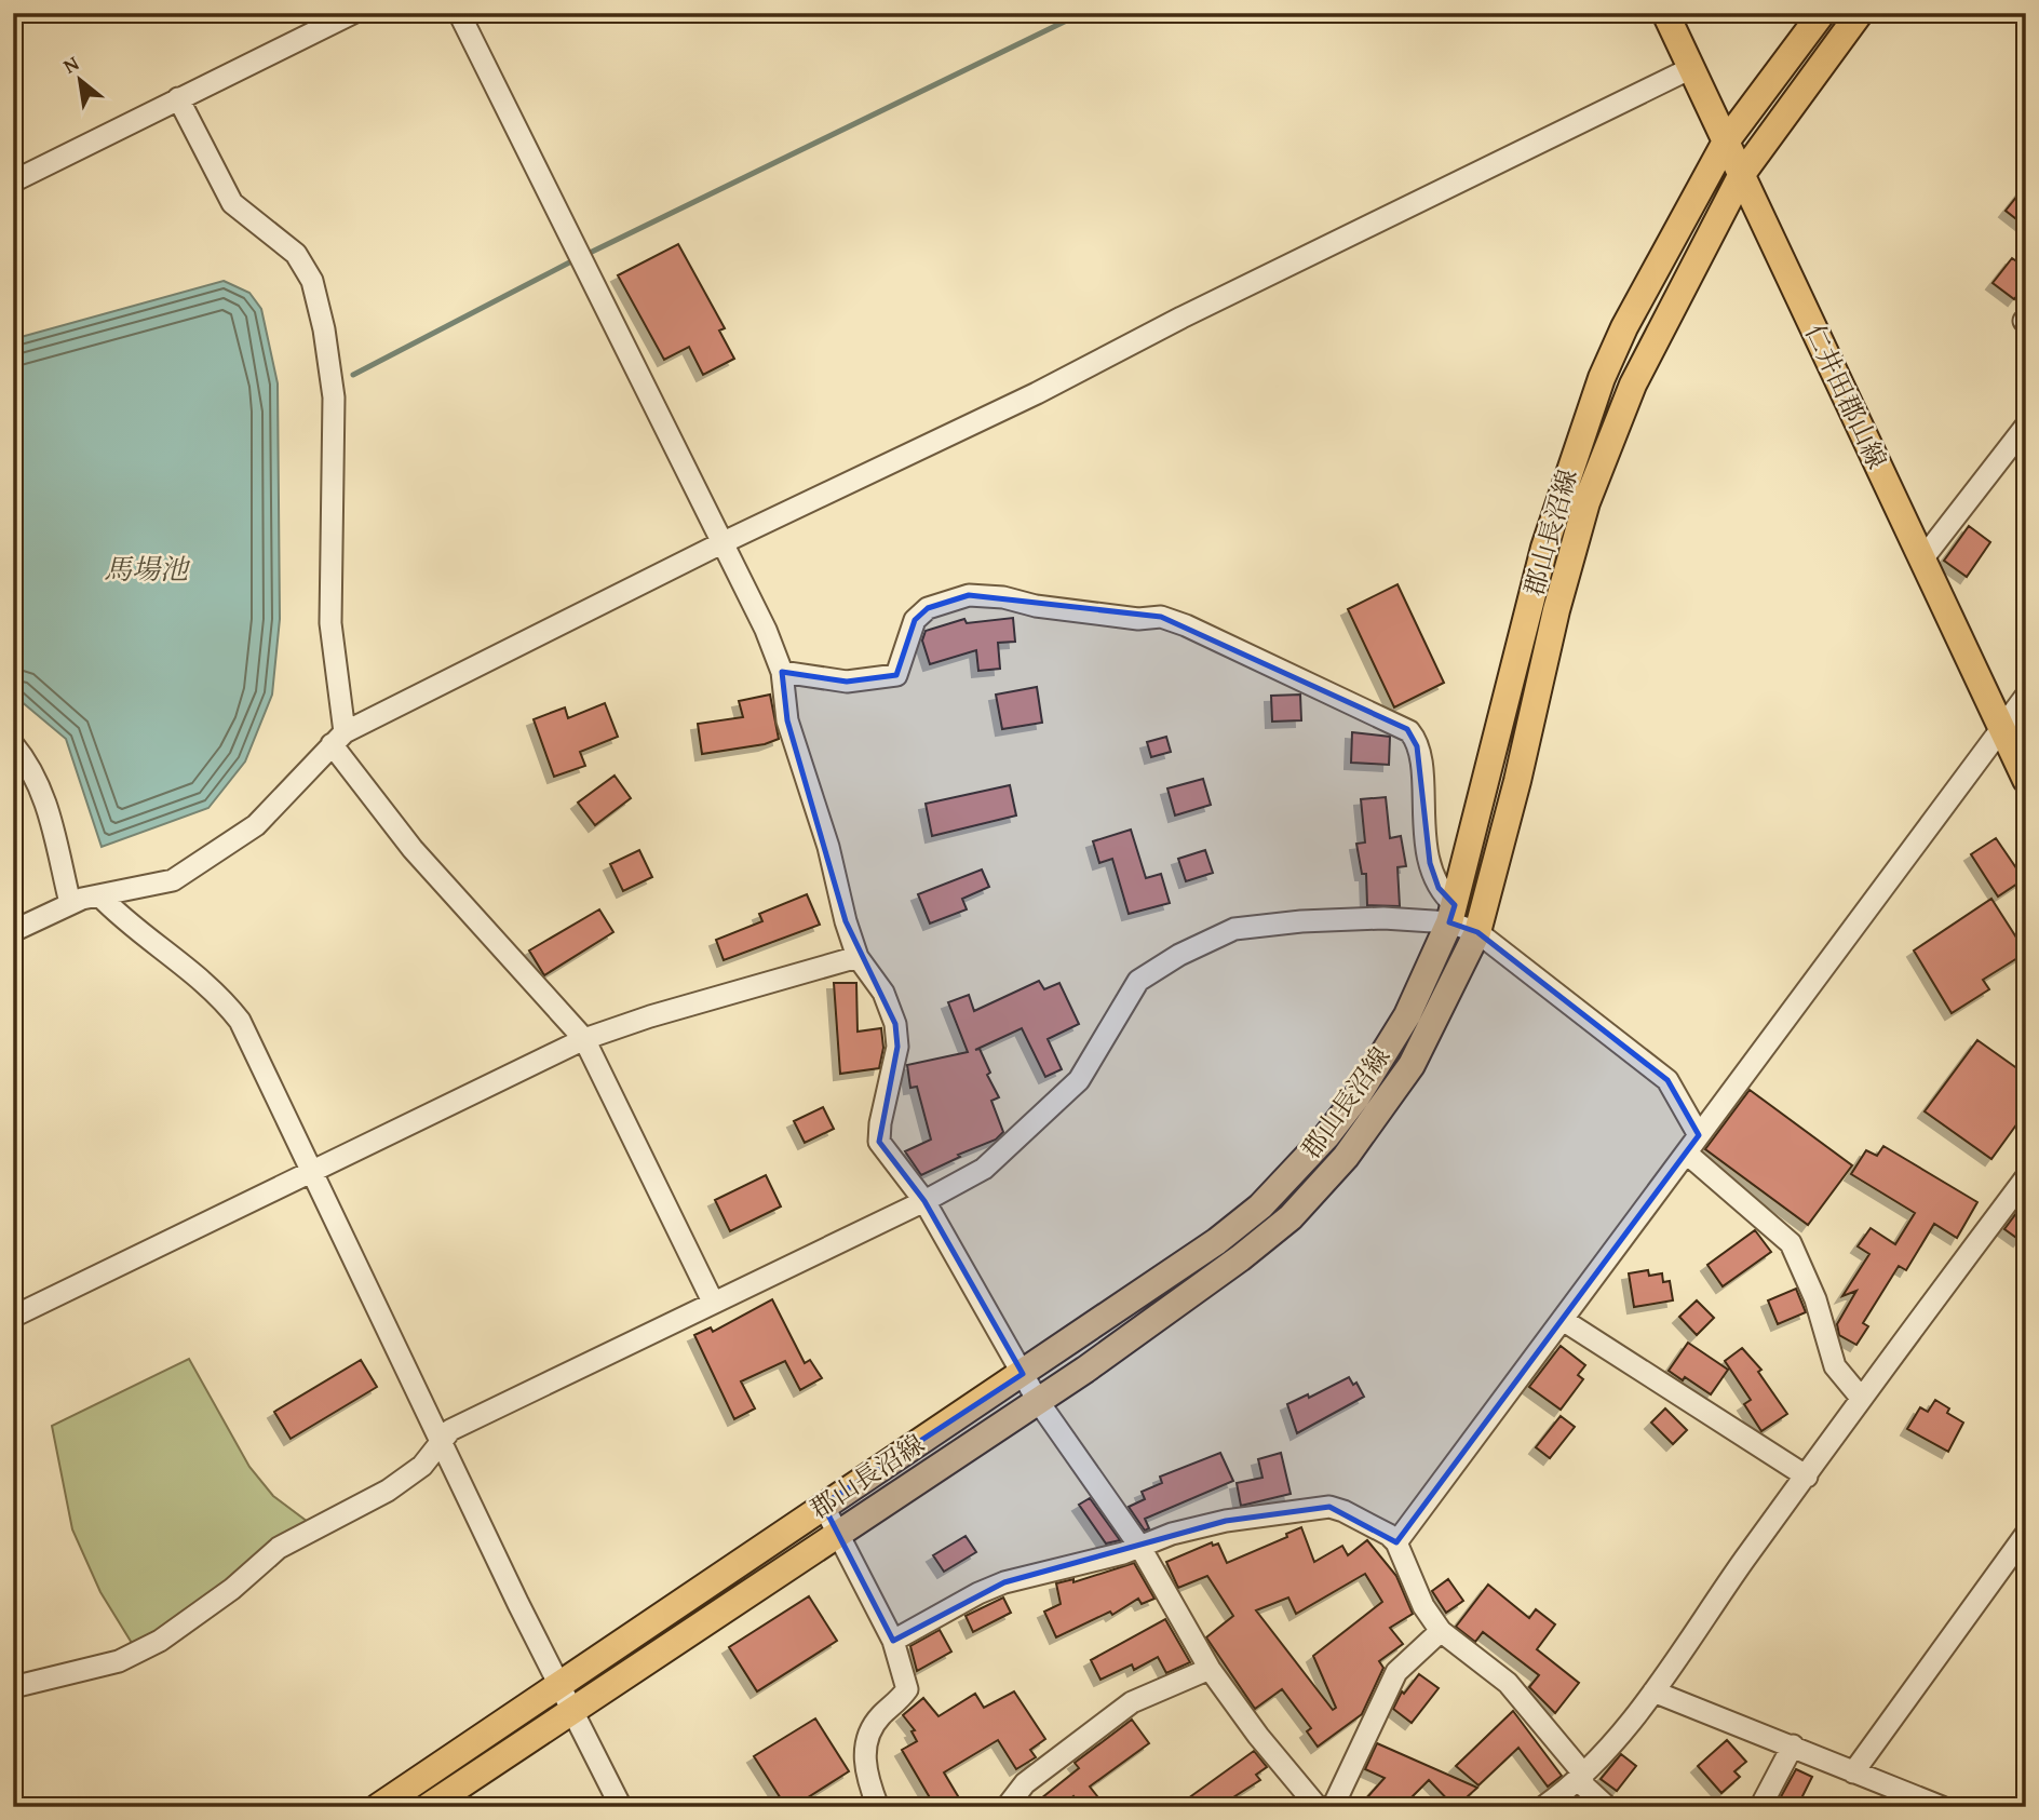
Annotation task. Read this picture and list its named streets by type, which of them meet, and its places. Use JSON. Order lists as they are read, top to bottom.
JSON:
{
  "streets": {
    "main road": ["仁井田郡山線", "郡山長沼線"]
  },
  "crossings": [
    ["仁井田郡山線", "郡山長沼線"]
  ],
  "water": ["馬場池"],
  "north": "top left"
}
